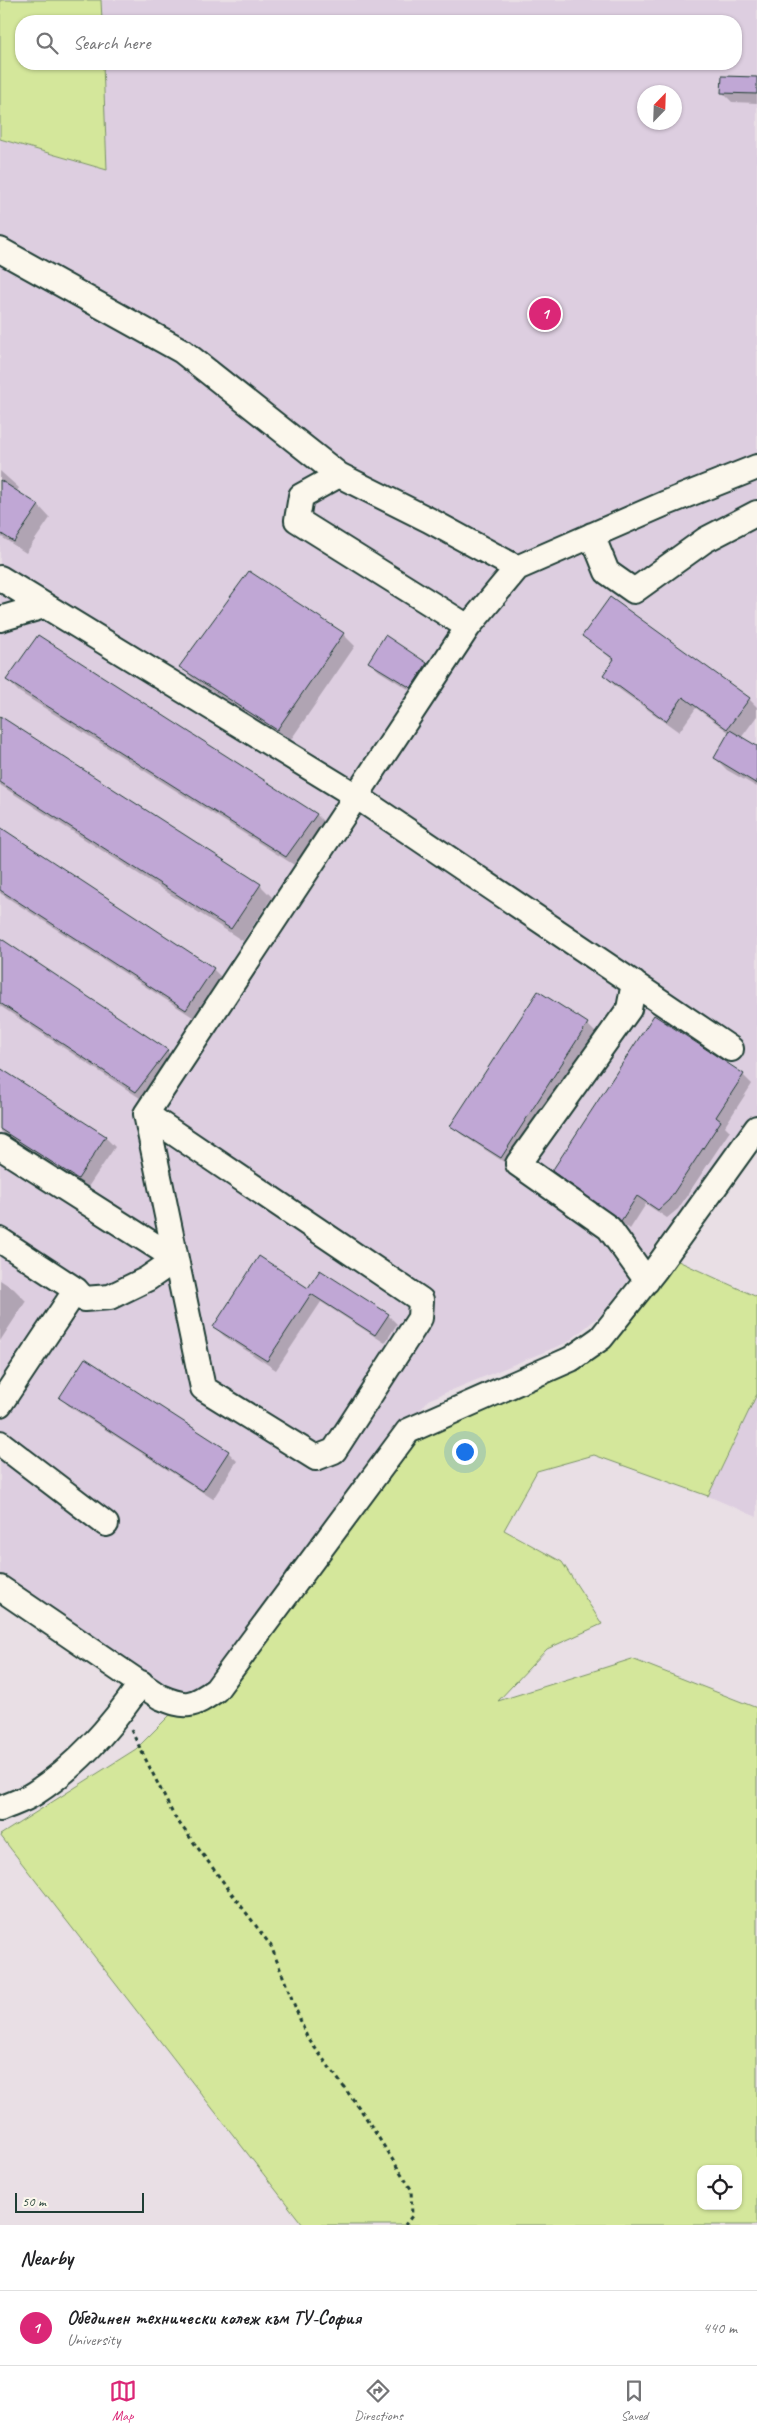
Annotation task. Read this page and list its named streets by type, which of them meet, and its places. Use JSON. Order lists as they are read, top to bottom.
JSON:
{
  "scale_bar": "50 m",
  "north": "top right",
  "page": {
    "search": "Search here",
    "pins": "1",
    "scale": "50 m",
    "heading": "Nearby",
    "list": [
      {
        "mark": "1",
        "name": "Обединен технически колеж към ТУ-София",
        "note": "University",
        "value": "440 m"
      }
    ],
    "nav": ["Map", "Directions", "Saved"]
  }
}
